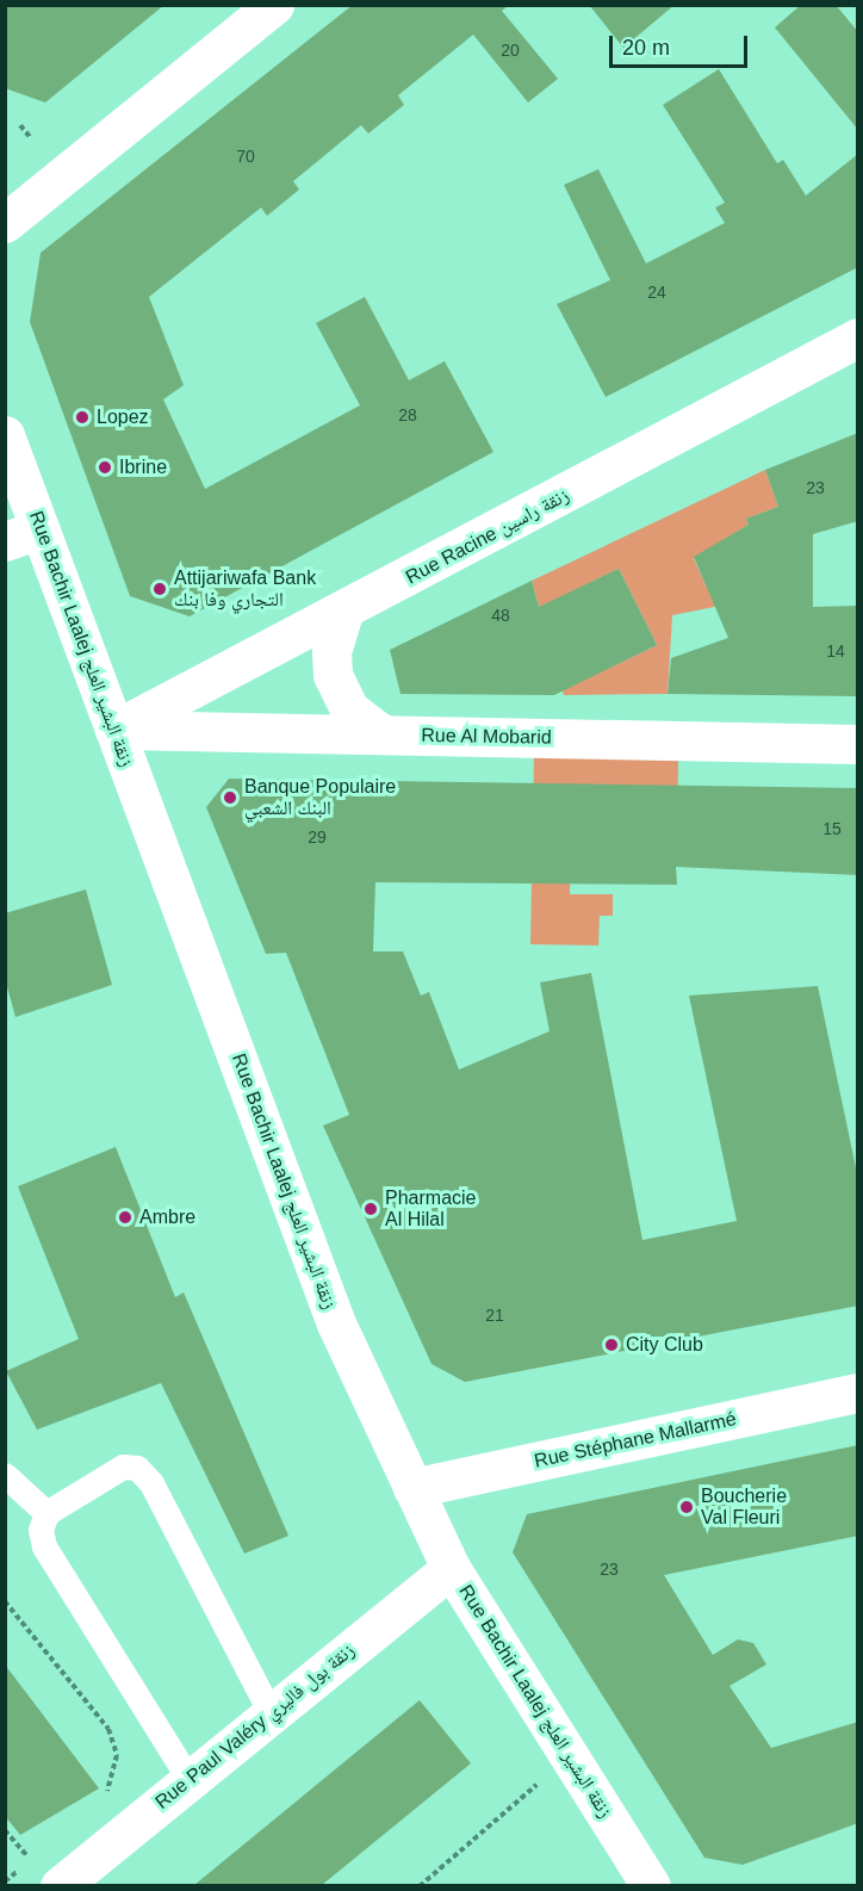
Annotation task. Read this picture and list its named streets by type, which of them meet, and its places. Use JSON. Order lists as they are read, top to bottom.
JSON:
{
  "streets": {
    "street": [
      "Rue Racine زنقة راسين",
      "Rue Bachir Laalej زنقة البشير العلج",
      "Rue Al Mobarid",
      "Rue Stéphane Mallarmé",
      "Rue Paul Valéry زنقة بول فاليري"
    ]
  },
  "crossings": [
    ["Rue Racine زنقة راسين", "Rue Bachir Laalej زنقة البشير العلج"],
    ["Rue Racine زنقة راسين", "Rue Al Mobarid"],
    ["Rue Bachir Laalej زنقة البشير العلج", "Rue Al Mobarid"],
    ["Rue Bachir Laalej زنقة البشير العلج", "Rue Stéphane Mallarmé"],
    ["Rue Bachir Laalej زنقة البشير العلج", "Rue Paul Valéry زنقة بول فاليري"]
  ],
  "places": [
    "Lopez",
    "Ibrine",
    "Attijariwafa Bank التجاري وفا بنك",
    "Banque Populaire البنك الشعبي",
    "Pharmacie Al Hilal",
    "Ambre",
    "City Club",
    "Boucherie Val Fleuri"
  ],
  "house_numbers": [
    "20",
    "70",
    "24",
    "28",
    "23",
    "48",
    "14",
    "15",
    "29",
    "21",
    "23"
  ],
  "scale_bar": "20 m"
}
